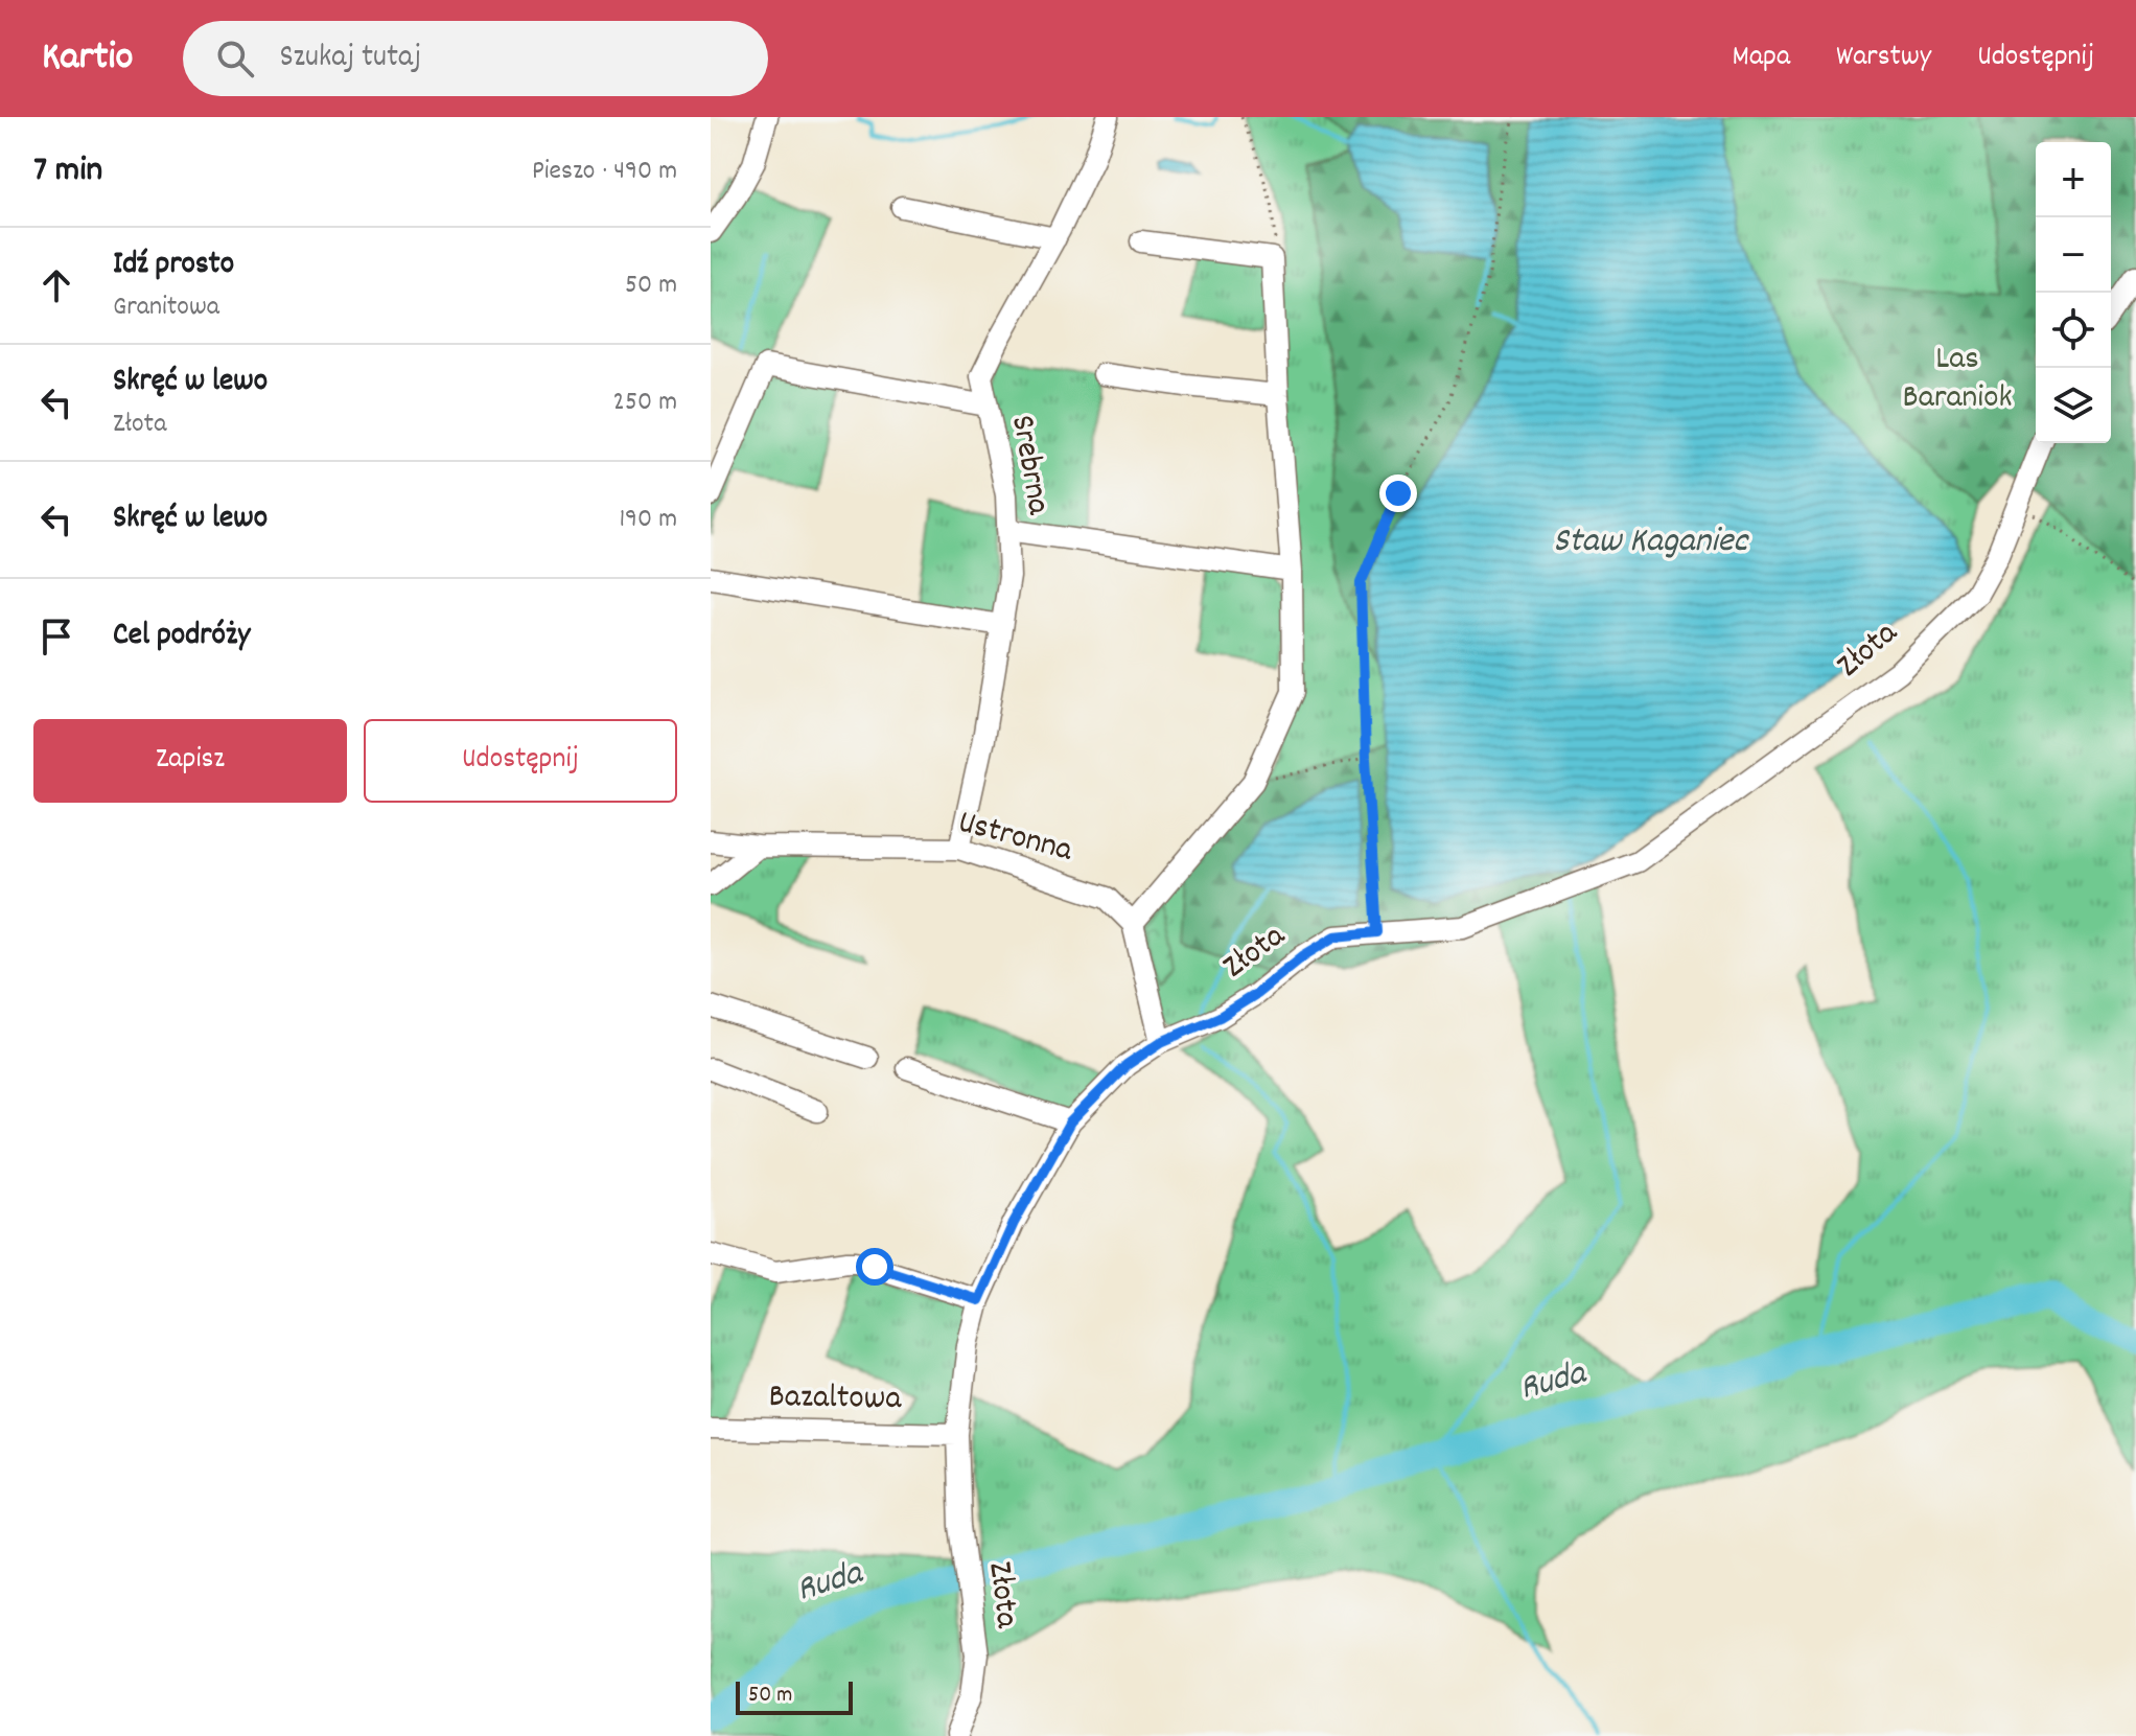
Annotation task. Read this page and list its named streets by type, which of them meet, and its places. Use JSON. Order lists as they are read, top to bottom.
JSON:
{
  "streets": {
    "street": [
      "Srebrna",
      "Złota",
      "Ustronna",
      "Bazaltowa"
    ]
  },
  "crossings": [
    ["Srebrna", "Ustronna"],
    ["Złota", "Bazaltowa"]
  ],
  "water": ["Staw Kaganiec", "Ruda"],
  "parks": ["Las Baraniok"],
  "scale_bar": "50 m",
  "page": {
    "header": "Kartio",
    "search": "Szukaj tutaj",
    "nav": ["Mapa", "Warstwy", "Udostępnij"],
    "heading": ["7 min", "Pieszo · 490 m"],
    "map_buttons": ["+", "−"],
    "list": [
      ["Idź prosto", "Granitowa", "50 m"],
      ["Skręć w lewo", "Złota", "250 m"],
      ["Skręć w lewo", "190 m"],
      "Cel podróży"
    ],
    "buttons": ["Zapisz", "Udostępnij"],
    "scale": "50 m"
  }
}
